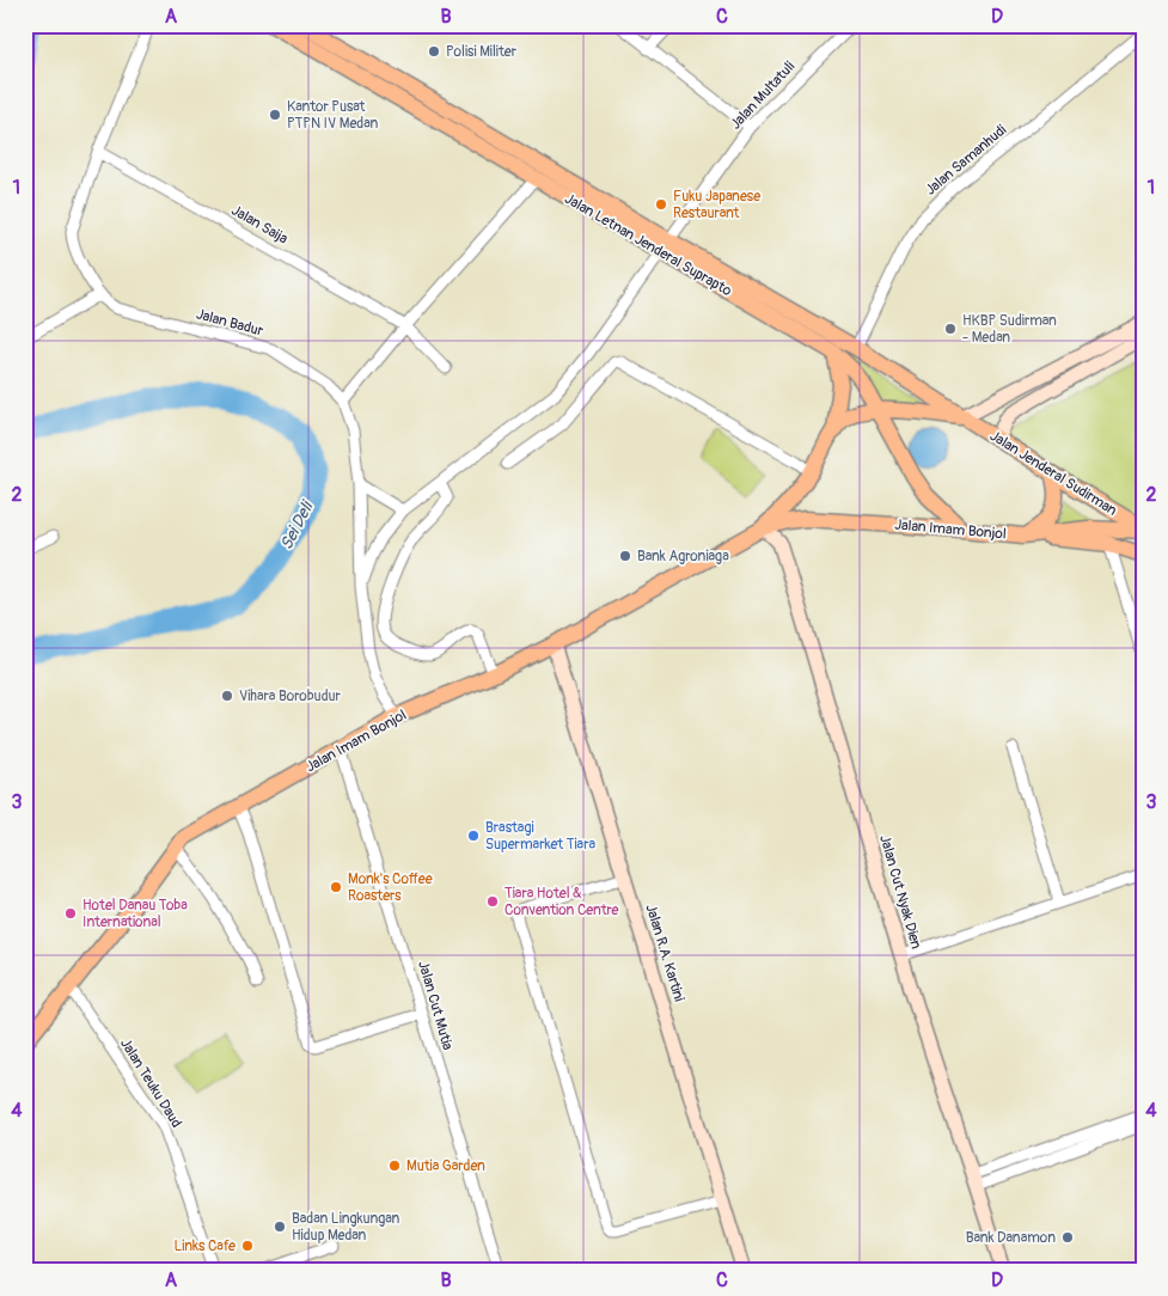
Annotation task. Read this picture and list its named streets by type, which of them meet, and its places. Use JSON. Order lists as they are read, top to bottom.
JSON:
{
  "streets": {
    "main road": ["Jalan Letnan Jenderal Suprapto", "Jalan Jenderal Sudirman", "Jalan Imam Bonjol"],
    "street": [
      "Jalan Multatuli",
      "Jalan Samanhudi",
      "Jalan Saija",
      "Jalan Badur",
      "Jalan Cut Nyak Dien",
      "Jalan R.A. Kartini",
      "Jalan Cut Mutia",
      "Jalan Teuku Daud"
    ]
  },
  "crossings": [
    ["Jalan Multatuli", "Jalan Letnan Jenderal Suprapto"],
    ["Jalan Multatuli", "Jalan Badur"],
    ["Jalan Samanhudi", "Jalan Letnan Jenderal Suprapto"],
    ["Jalan Saija", "Jalan Badur"],
    ["Jalan Letnan Jenderal Suprapto", "Jalan Jenderal Sudirman"],
    ["Jalan Letnan Jenderal Suprapto", "Jalan Imam Bonjol"],
    ["Jalan Badur", "Jalan Imam Bonjol"],
    ["Jalan Jenderal Sudirman", "Jalan Imam Bonjol"],
    ["Jalan Imam Bonjol", "Jalan Cut Nyak Dien"],
    ["Jalan Imam Bonjol", "Jalan R.A. Kartini"],
    ["Jalan Imam Bonjol", "Jalan Cut Mutia"],
    ["Jalan Imam Bonjol", "Jalan Teuku Daud"]
  ],
  "water": ["Sei Deli"],
  "places": [
    "Polisi Militer",
    "Kantor Pusat PTPN IV Medan",
    "Fuku Japanese Restaurant",
    "HKBP Sudirman - Medan",
    "Bank Agroniaga",
    "Vihara Borobudur",
    "Brastagi Supermarket Tiara",
    "Monk's Coffee Roasters",
    "Tiara Hotel & Convention Centre",
    "Hotel Danau Toba International",
    "Mutia Garden",
    "Badan Lingkungan Hidup Medan",
    "Bank Danamon",
    "Links Cafe"
  ],
  "grid": {
    "columns": [
      "A",
      "B",
      "C",
      "D"
    ],
    "rows": [
      "1",
      "2",
      "3",
      "4"
    ]
  }
}
